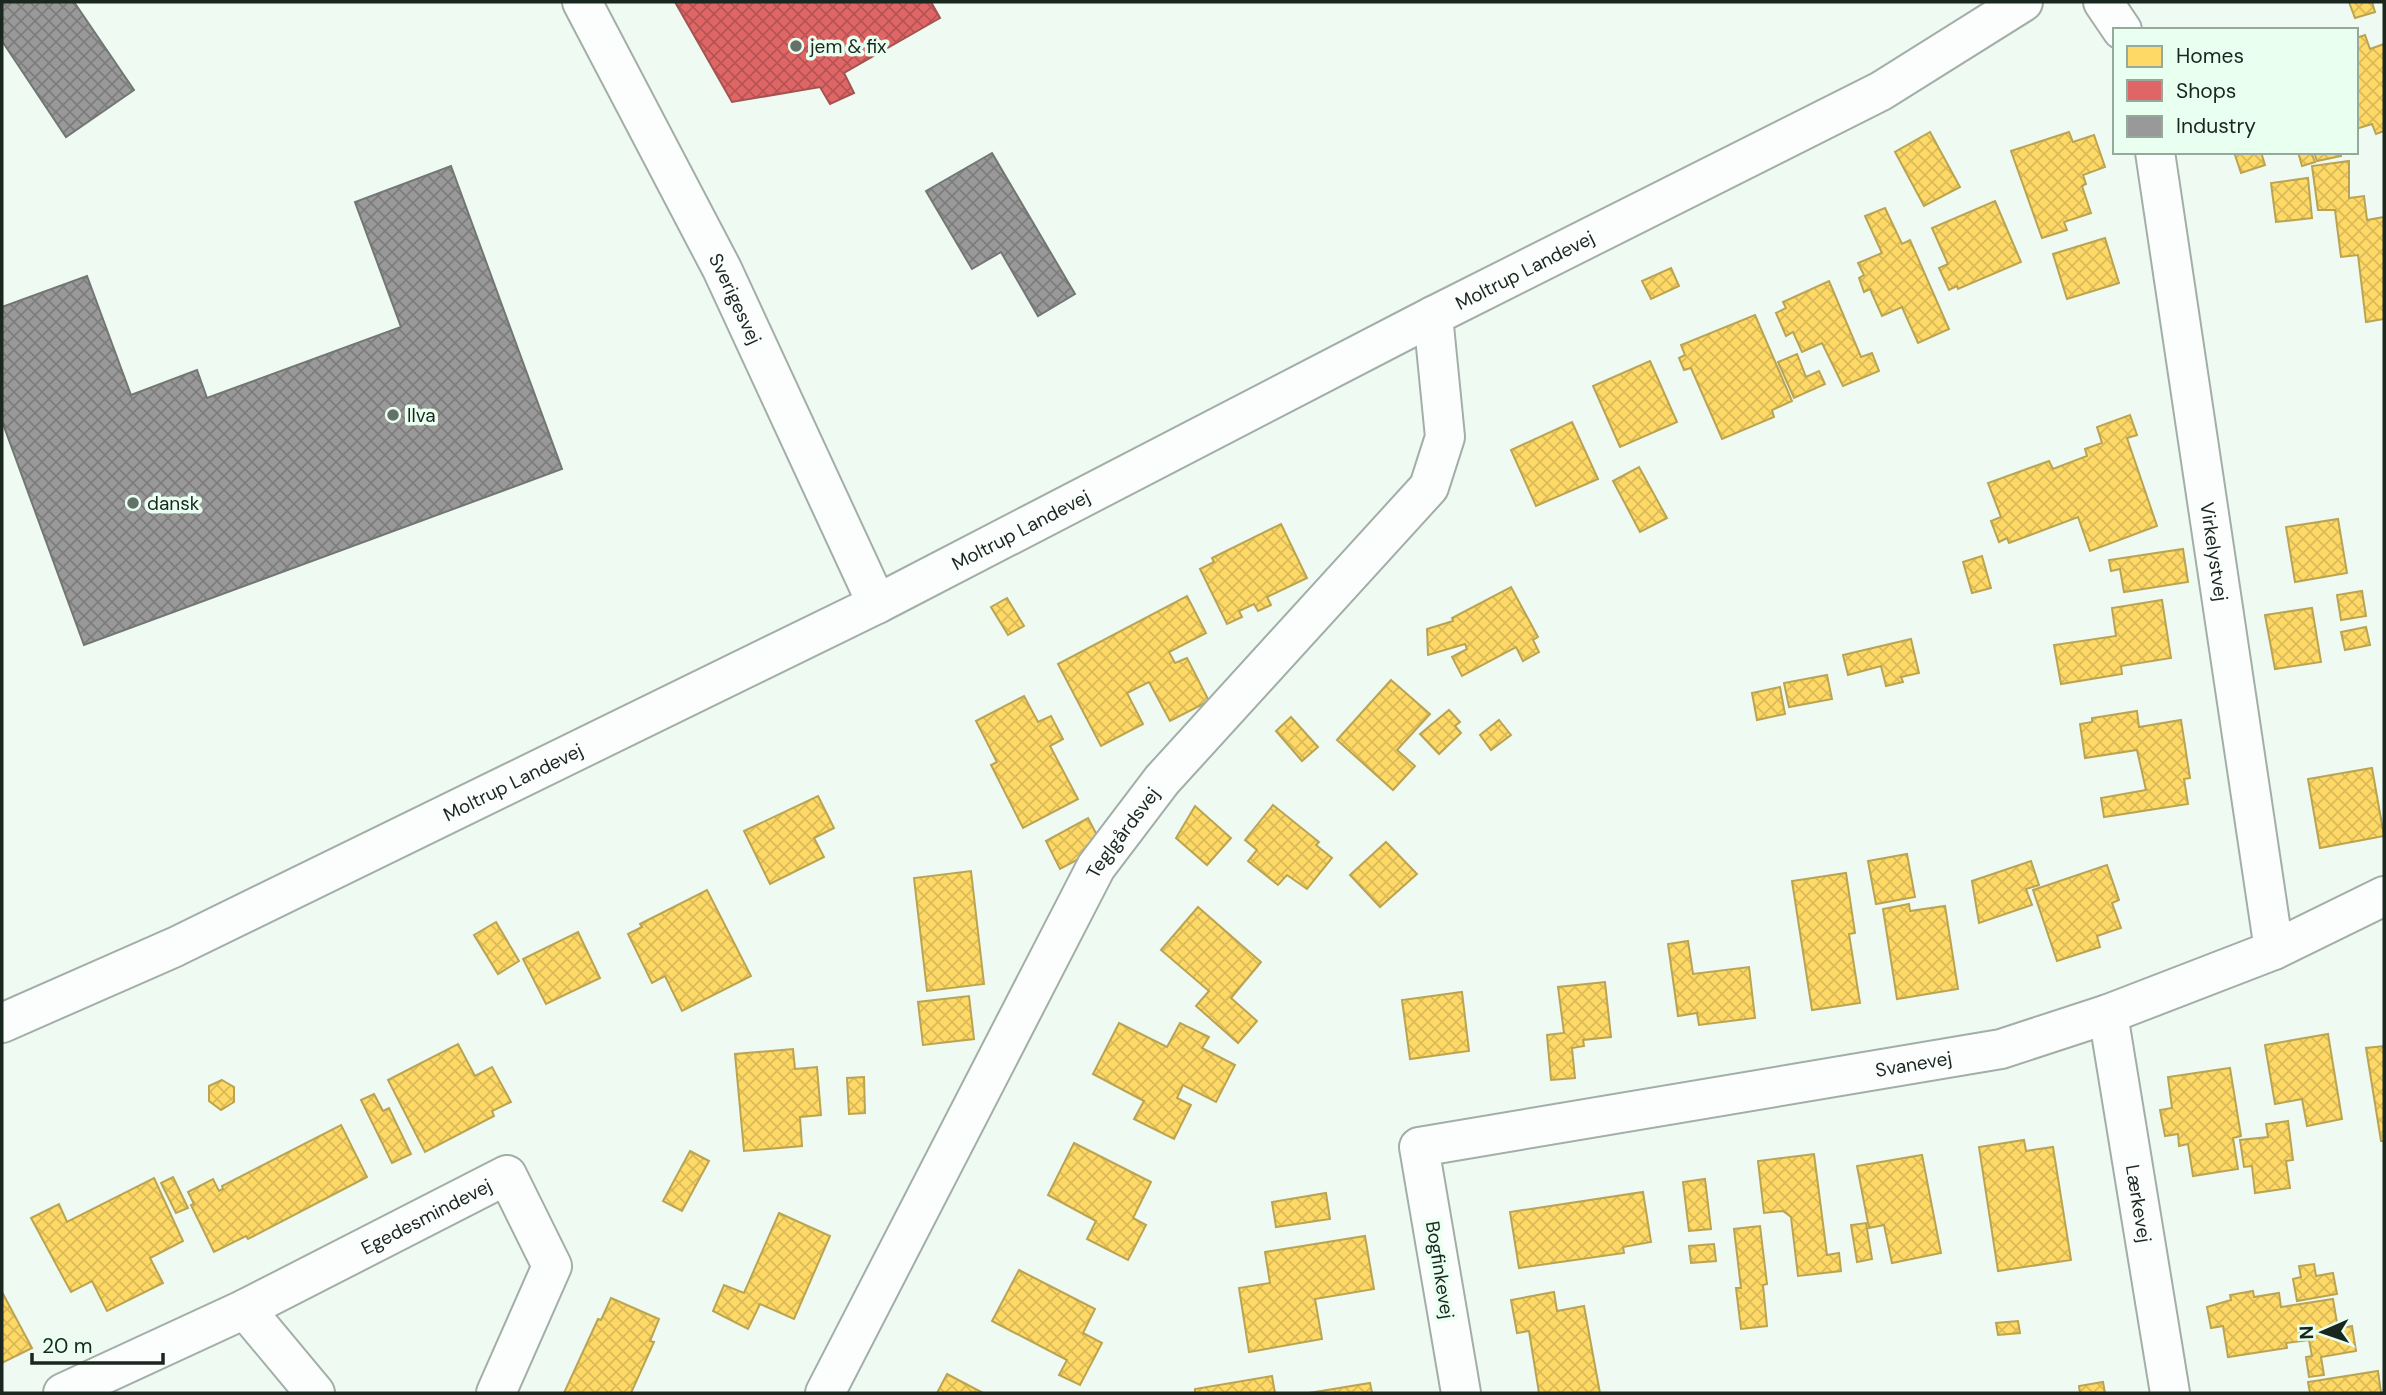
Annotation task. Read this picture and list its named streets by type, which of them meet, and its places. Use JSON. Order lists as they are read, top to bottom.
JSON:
{
  "streets": {
    "street": [
      "Moltrup Landevej",
      "Sverigesvej",
      "Virkelystvej",
      "Teglgårdsvej",
      "Svanevej",
      "Lærkevej",
      "Egedesmindevej",
      "Bogfinkevej"
    ]
  },
  "crossings": [
    ["Moltrup Landevej", "Sverigesvej"],
    ["Moltrup Landevej", "Teglgårdsvej"],
    ["Virkelystvej", "Svanevej"],
    ["Svanevej", "Lærkevej"],
    ["Svanevej", "Bogfinkevej"]
  ],
  "places": ["jem & fix", "Ilva", "dansk"],
  "legend": ["Homes", "Shops", "Industry"],
  "scale_bar": "20 m",
  "north": "left"
}
